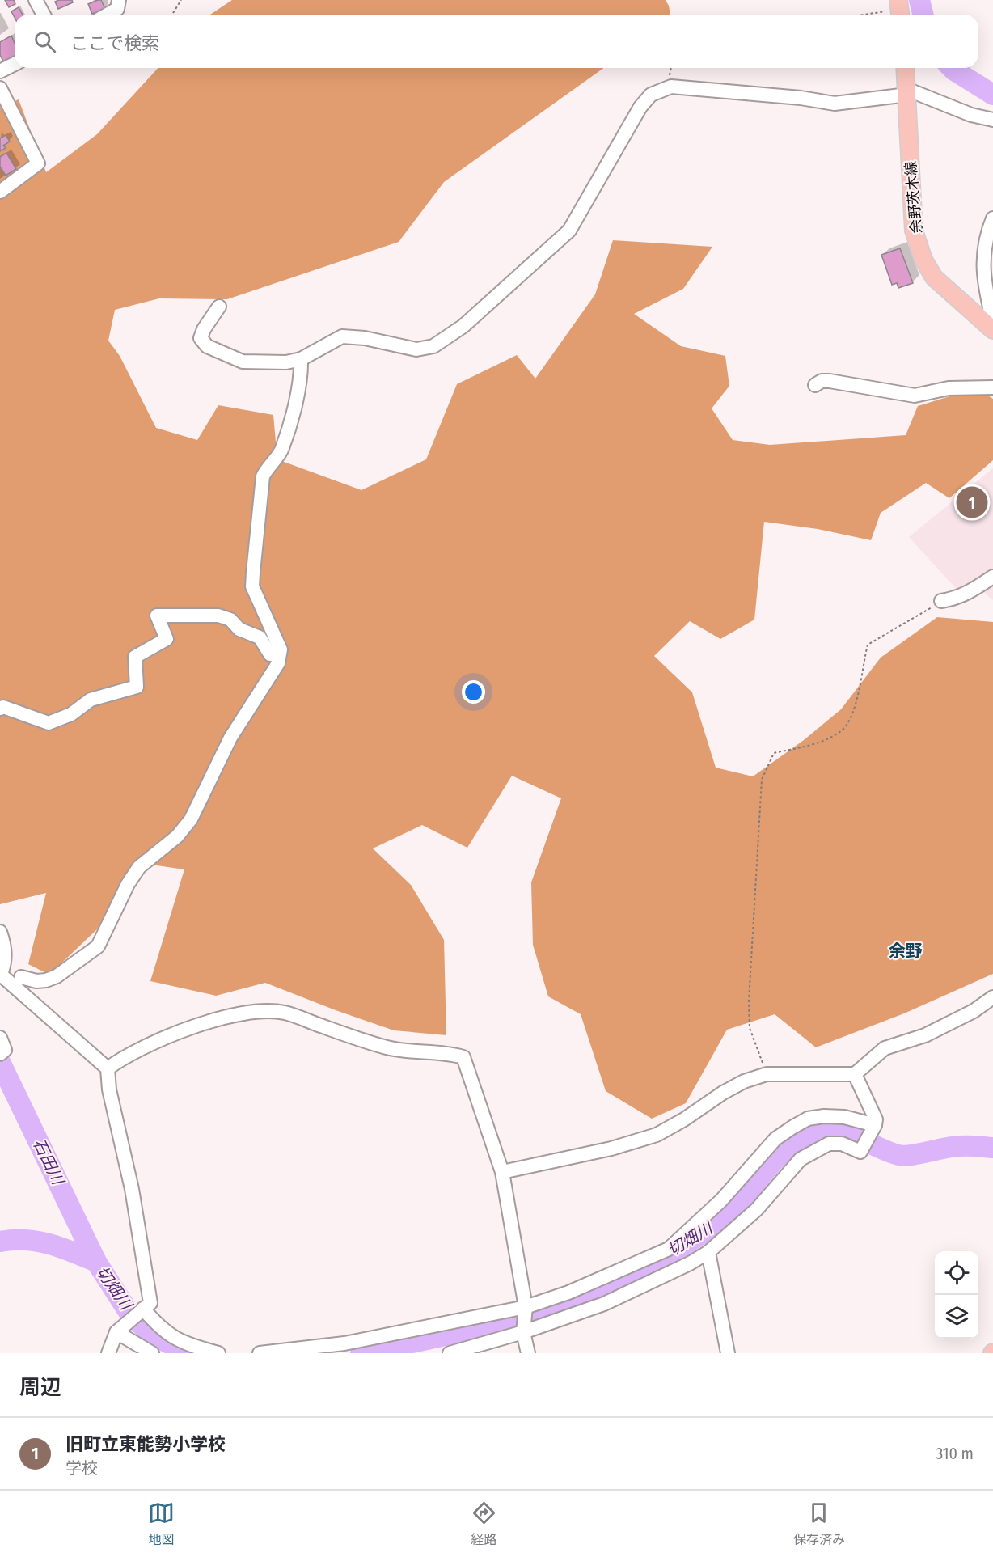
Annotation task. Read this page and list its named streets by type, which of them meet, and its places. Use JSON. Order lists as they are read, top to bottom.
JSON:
{
  "streets": {
    "main road": ["余野茨木線"]
  },
  "districts": ["余野"],
  "water": ["石田川", "切畑川"],
  "page": {
    "search": "ここで検索",
    "pins": "1",
    "heading": "周辺",
    "list": [
      {
        "mark": "1",
        "name": "旧町立東能勢小学校",
        "note": "学校",
        "value": "310 m"
      }
    ],
    "nav": ["地図", "経路", "保存済み"]
  }
}
